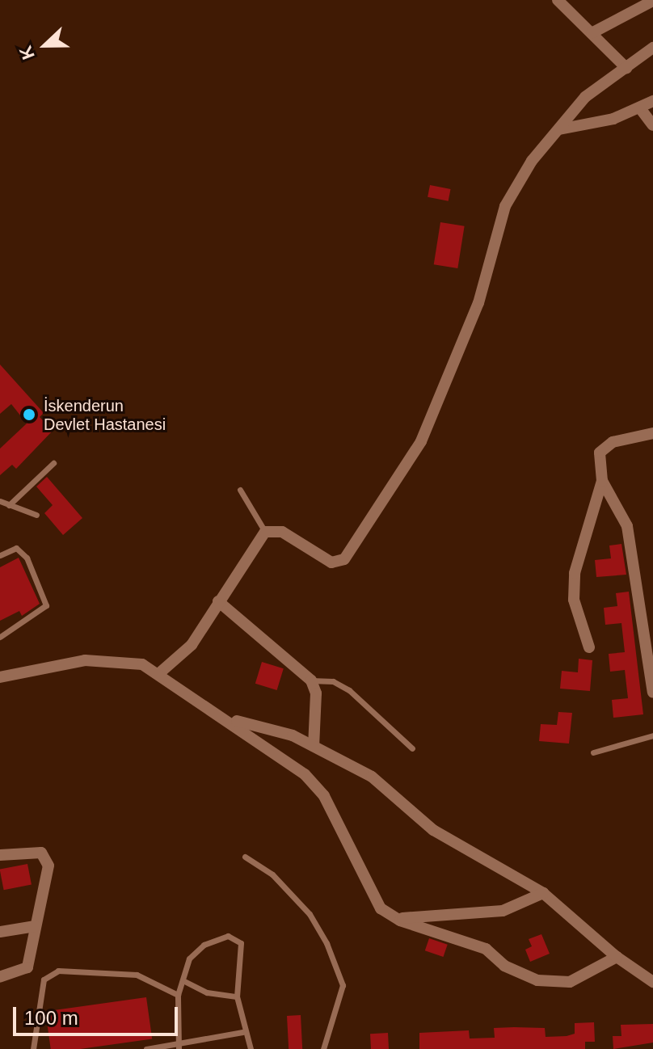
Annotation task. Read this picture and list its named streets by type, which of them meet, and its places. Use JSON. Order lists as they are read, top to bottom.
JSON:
{
  "places": ["İskenderun Devlet Hastanesi"],
  "scale_bar": "100 m",
  "north": "left"
}
